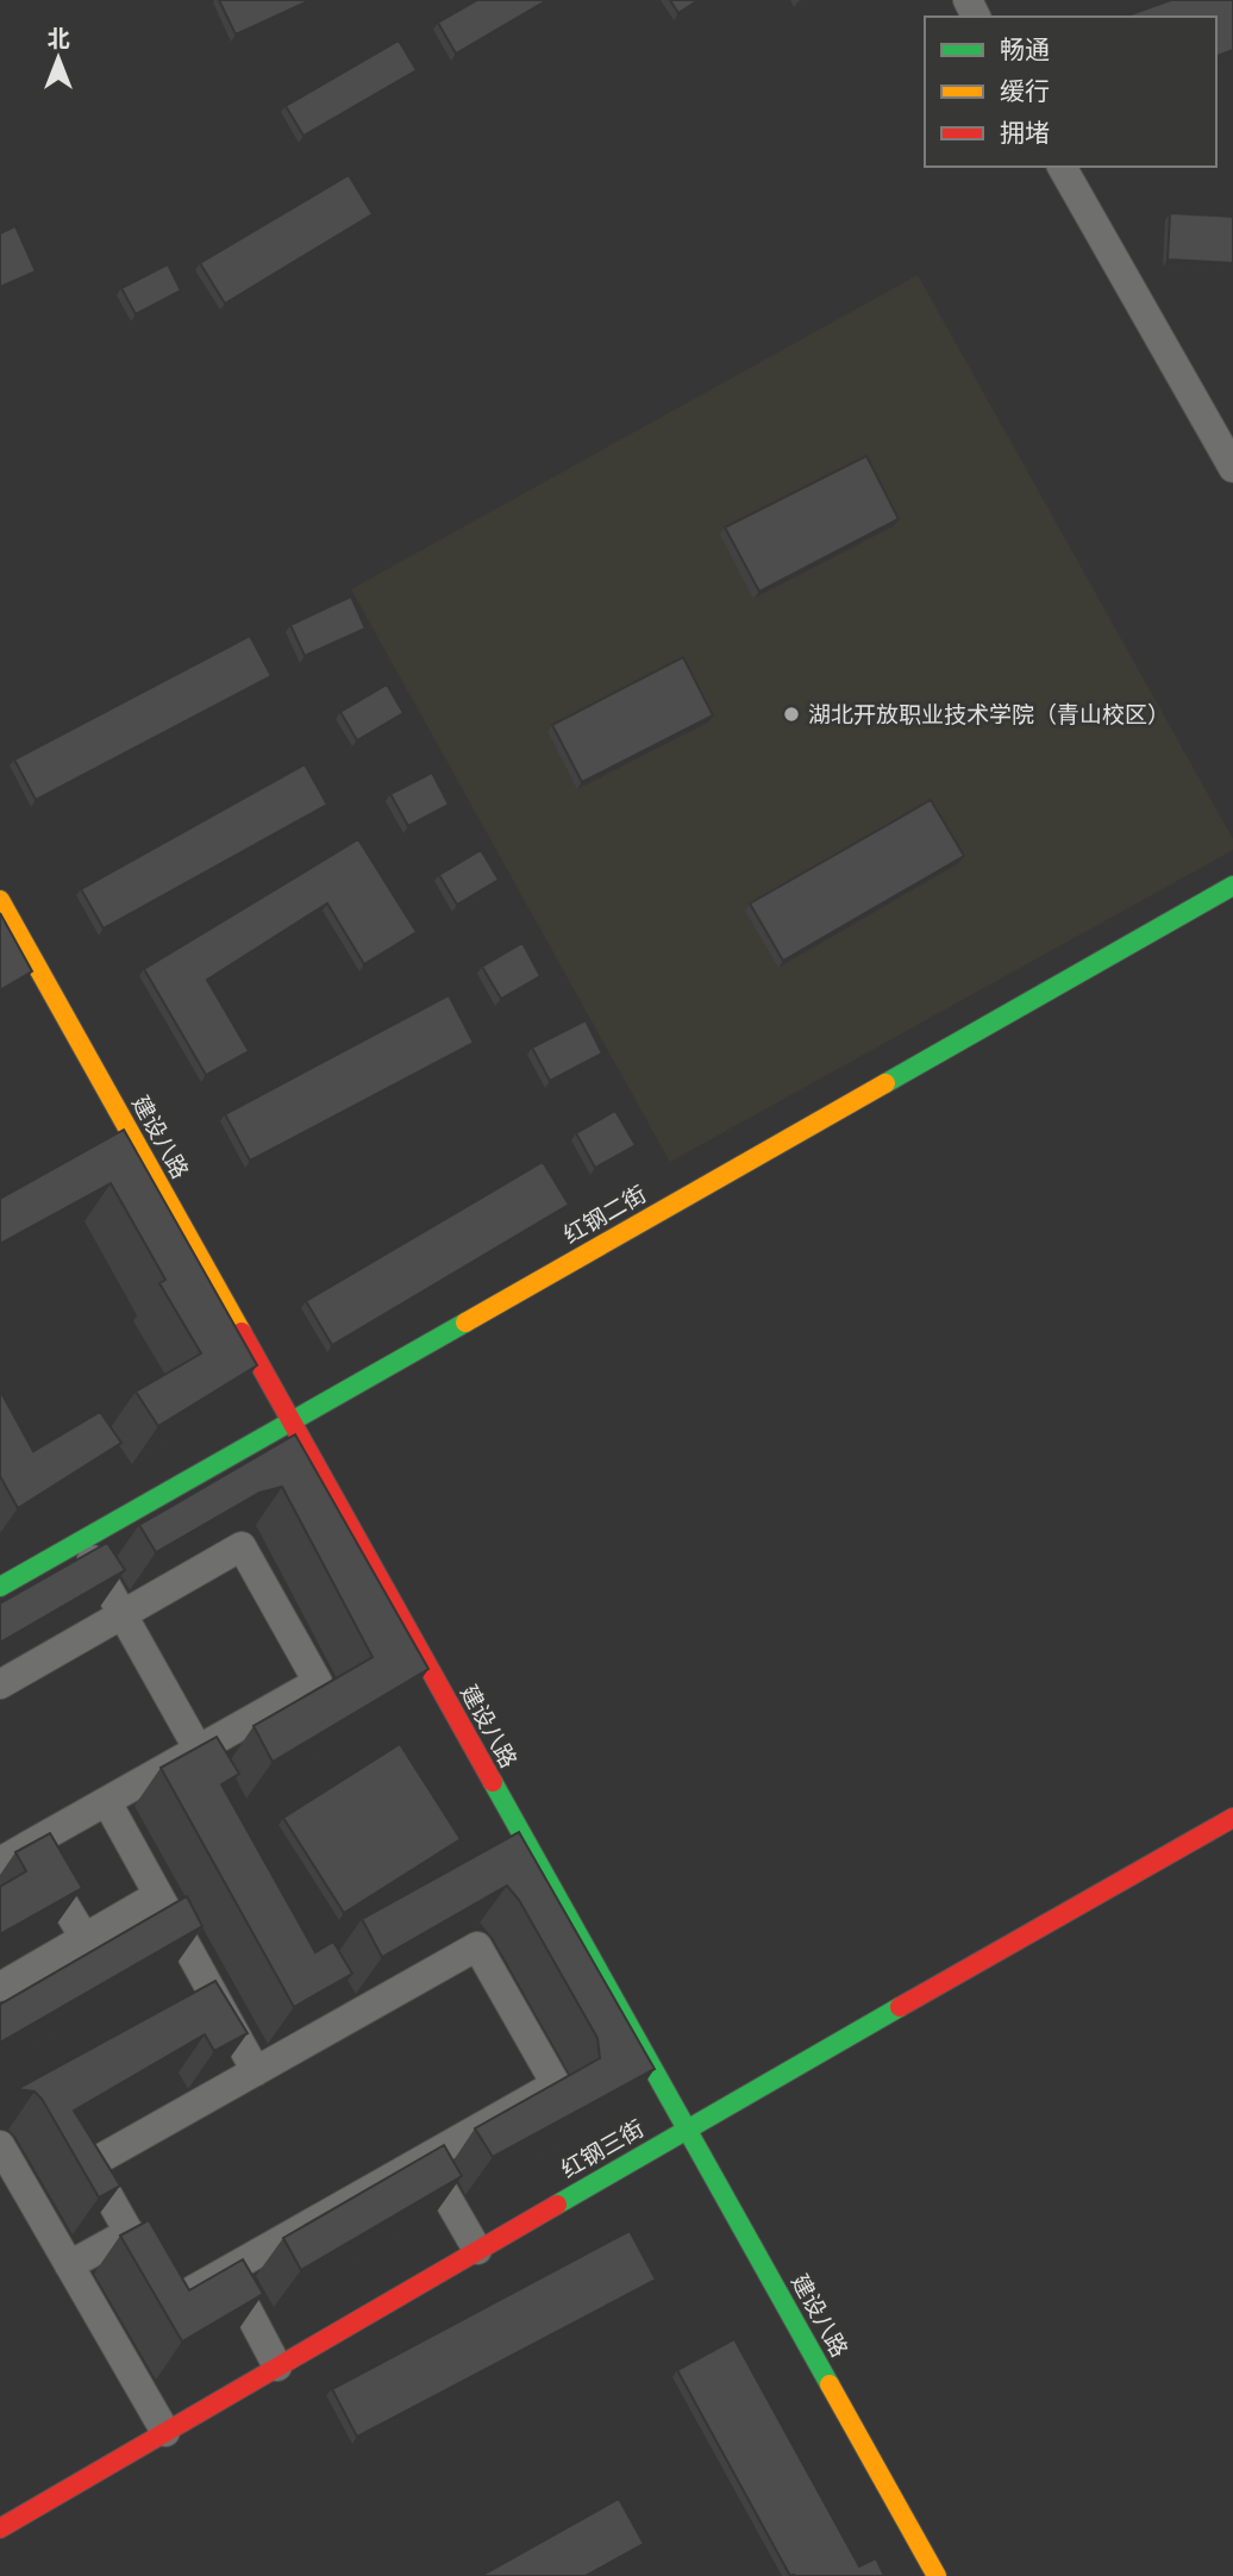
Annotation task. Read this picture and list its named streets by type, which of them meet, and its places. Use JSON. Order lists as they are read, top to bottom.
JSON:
{
  "streets": {
    "street": ["建设八路", "红钢二街", "红钢三街"]
  },
  "crossings": [
    ["建设八路", "红钢二街"],
    ["建设八路", "红钢三街"]
  ],
  "places": ["湖北开放职业技术学院（青山校区）"],
  "legend": ["畅通", "缓行", "拥堵"],
  "north": "top"
}
